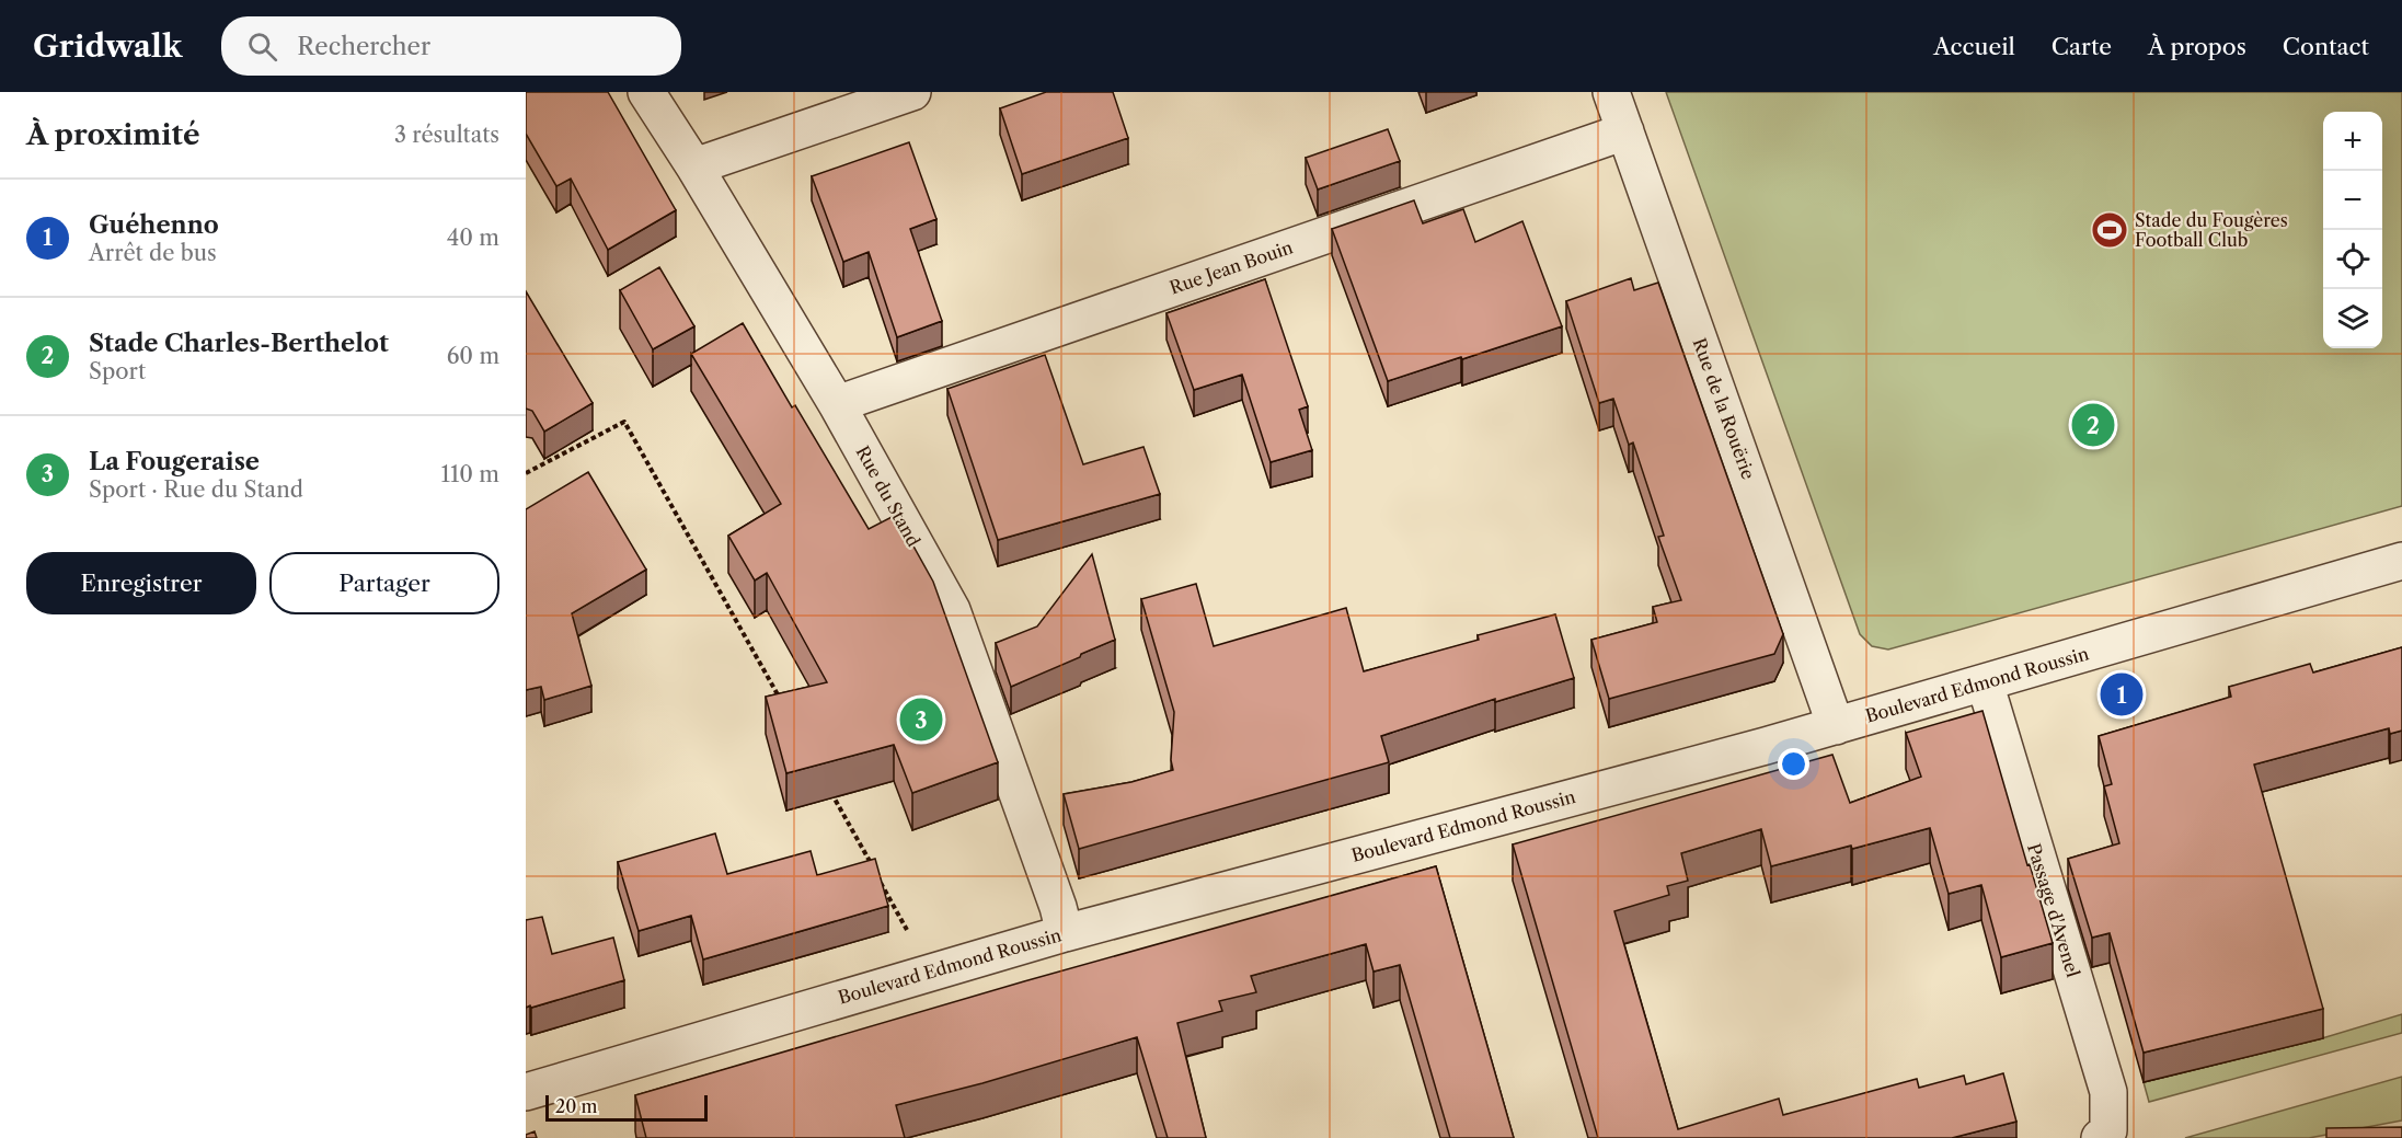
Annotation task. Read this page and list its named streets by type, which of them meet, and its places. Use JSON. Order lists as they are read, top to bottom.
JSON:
{
  "streets": {
    "street": [
      "Rue Jean Bouin",
      "Rue de la Rouërie",
      "Rue du Stand",
      "Boulevard Edmond Roussin",
      "Passage d'Avenel"
    ]
  },
  "crossings": [
    ["Rue Jean Bouin", "Rue de la Rouërie"],
    ["Rue Jean Bouin", "Rue du Stand"],
    ["Rue de la Rouërie", "Boulevard Edmond Roussin"],
    ["Rue du Stand", "Boulevard Edmond Roussin"],
    ["Boulevard Edmond Roussin", "Passage d'Avenel"]
  ],
  "places": {
    "sports": ["Stade du Fougères Football Club"]
  },
  "scale_bar": "20 m",
  "page": {
    "header": "Gridwalk",
    "search": "Rechercher",
    "nav": [
      "Accueil",
      "Carte",
      "À propos",
      "Contact"
    ],
    "heading": ["À proximité", "3 résultats"],
    "map_buttons": ["+", "−"],
    "list": [
      {
        "mark": "1",
        "name": "Guéhenno",
        "note": "Arrêt de bus",
        "value": "40 m"
      },
      {
        "mark": "2",
        "name": "Stade Charles-Berthelot",
        "note": "Sport",
        "value": "60 m"
      },
      {
        "mark": "3",
        "name": "La Fougeraise",
        "note": "Sport · Rue du Stand",
        "value": "110 m"
      }
    ],
    "pins": ["2", "1", "3"],
    "buttons": ["Enregistrer", "Partager"],
    "scale": "20 m"
  }
}
